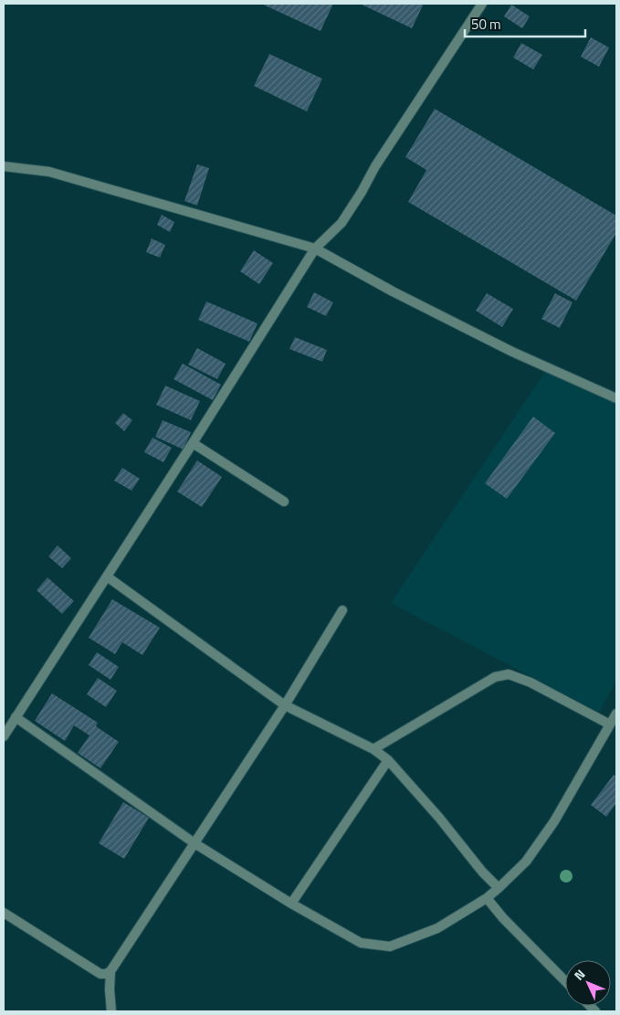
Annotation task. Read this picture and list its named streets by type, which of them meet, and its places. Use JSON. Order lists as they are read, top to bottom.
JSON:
{
  "scale_bar": "50 m",
  "north": "top left"
}
